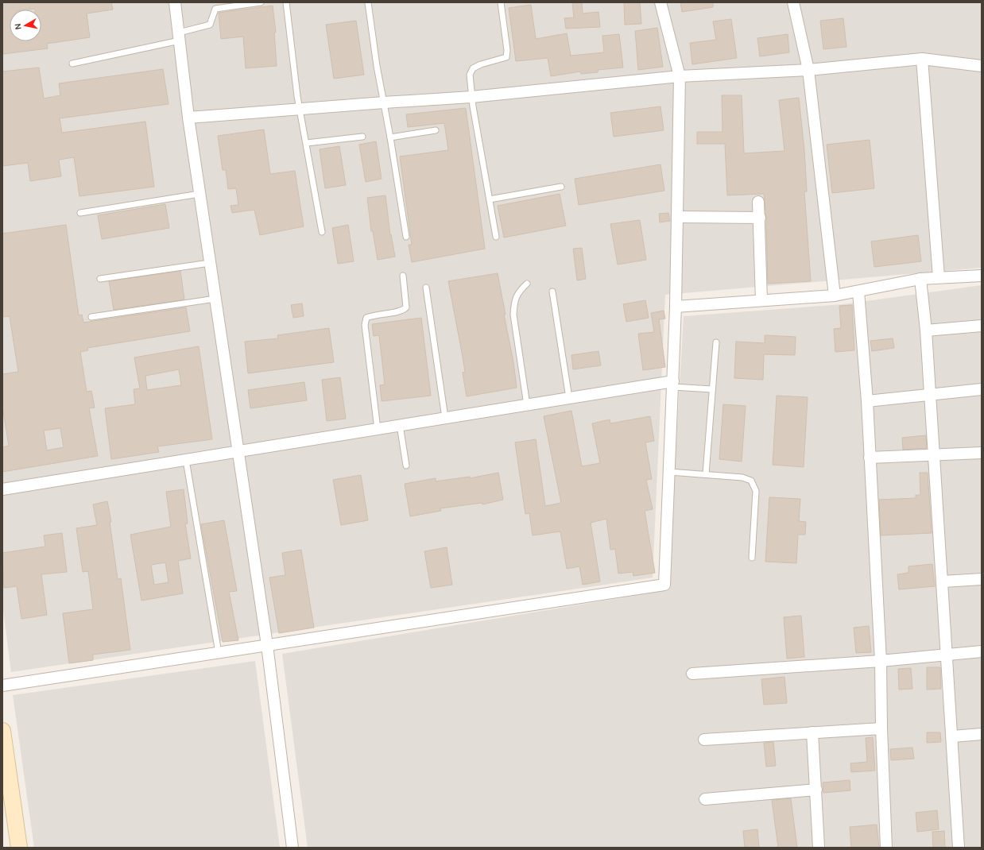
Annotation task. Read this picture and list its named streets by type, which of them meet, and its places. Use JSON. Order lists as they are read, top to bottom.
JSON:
{
  "north": "left"
}
